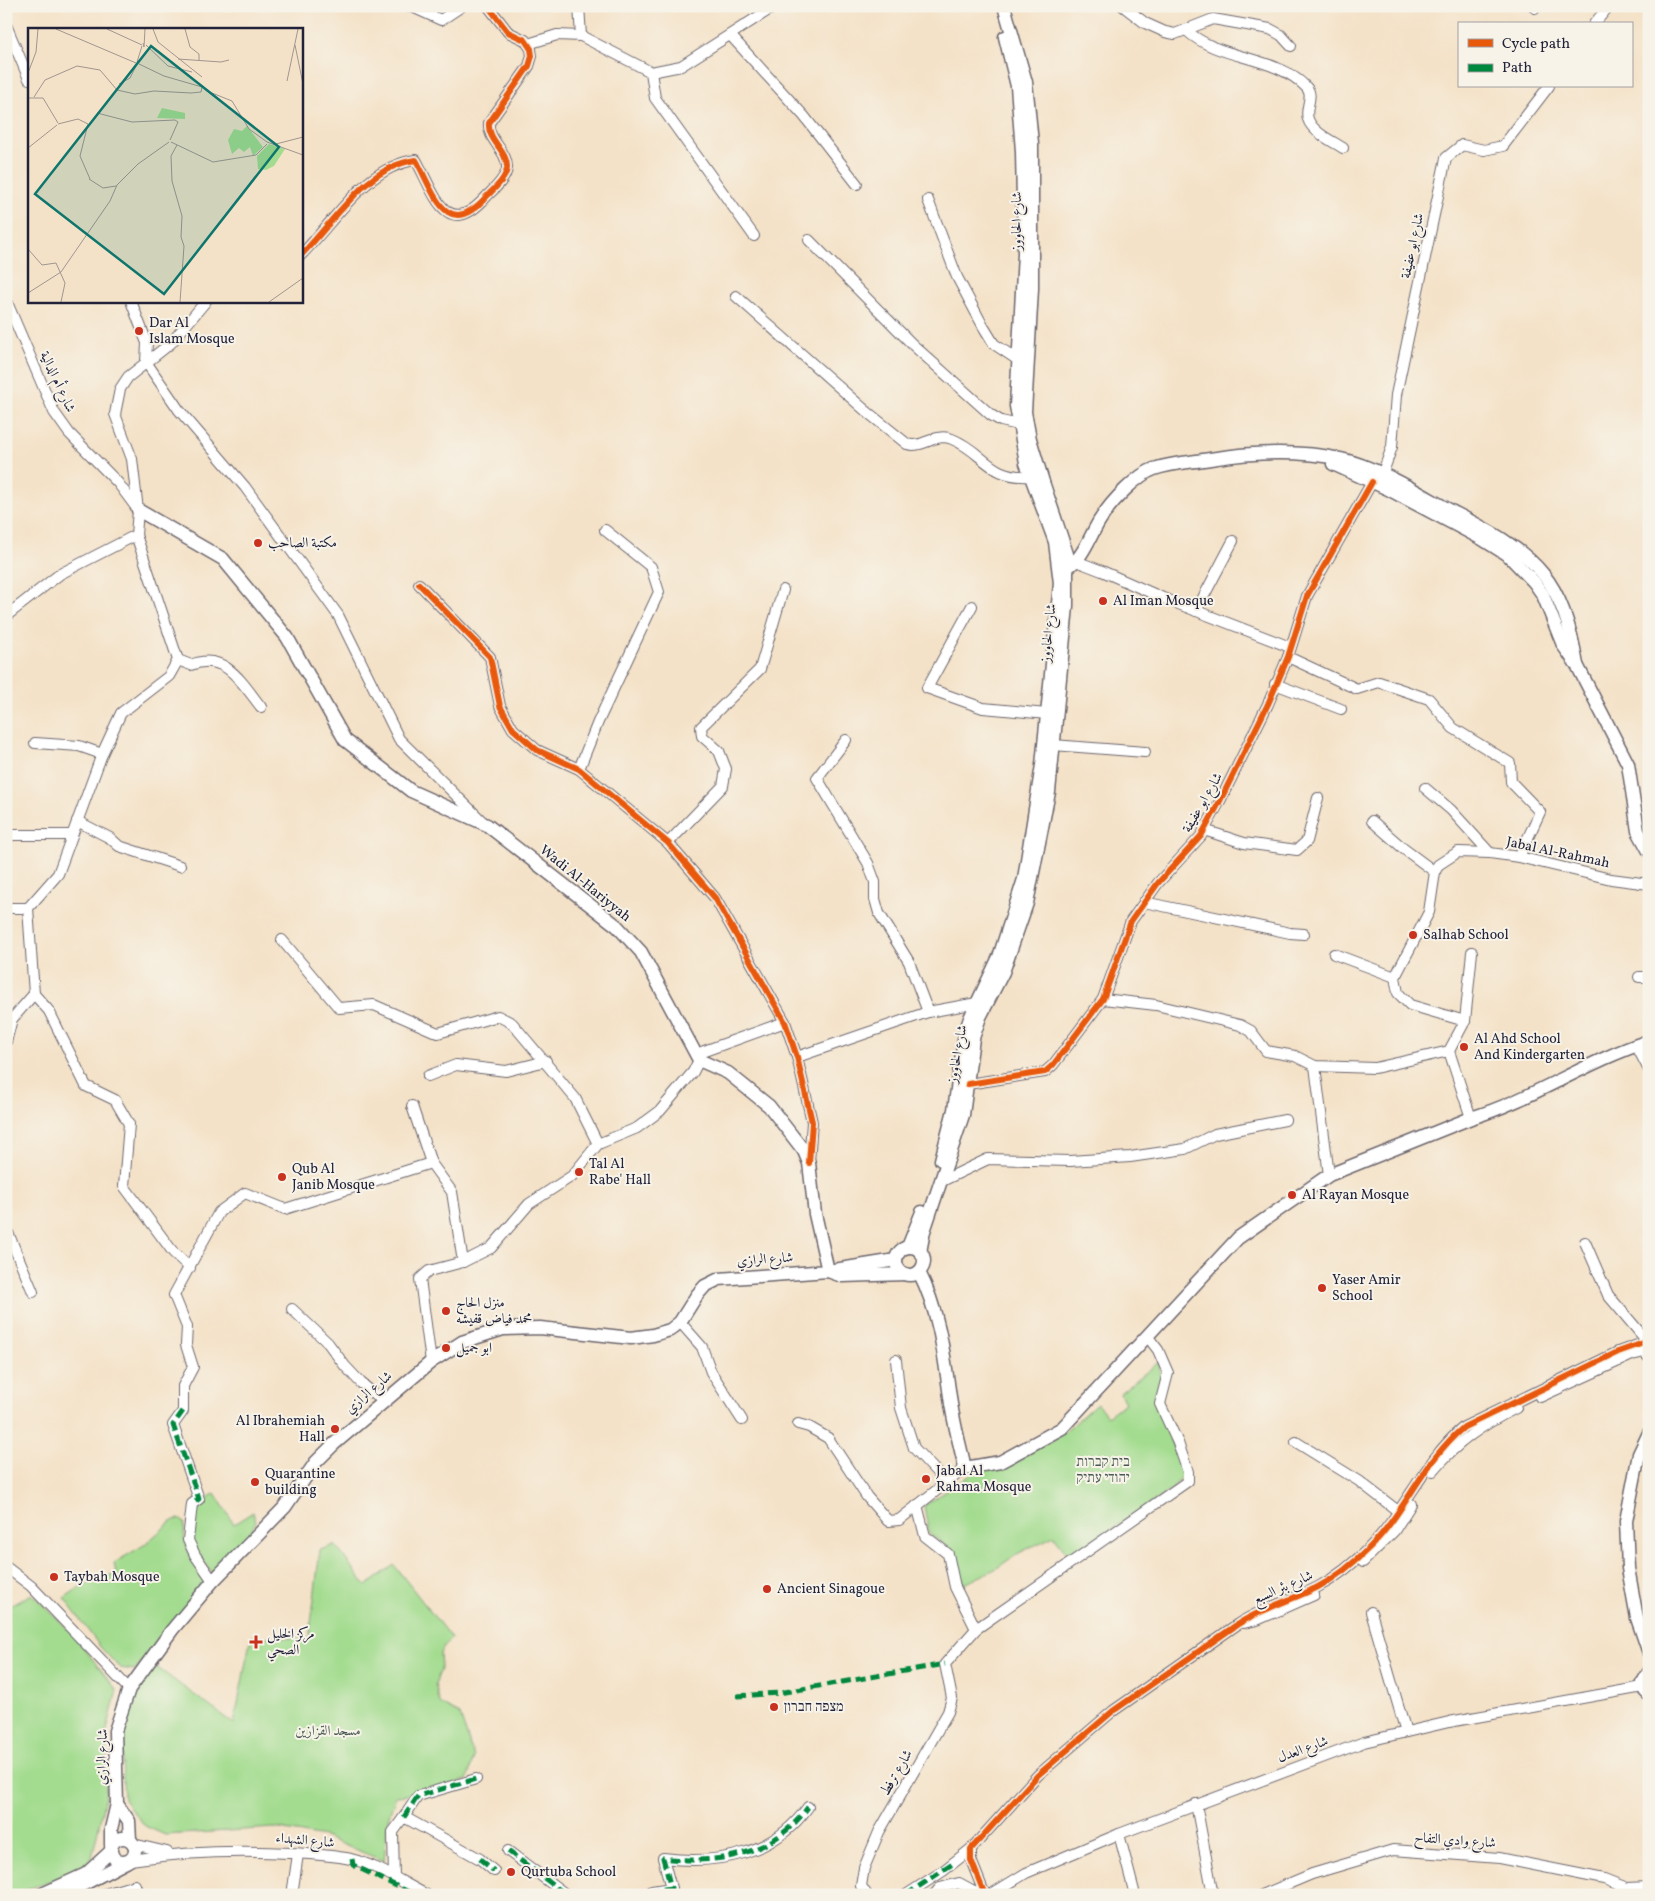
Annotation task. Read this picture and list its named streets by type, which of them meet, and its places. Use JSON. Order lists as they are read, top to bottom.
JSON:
{
  "streets": {
    "main road": ["شارع الحاووز", "Wadi Al-Hariyyah", "شارع الرازي"],
    "street": [
      "شارع ابو عفيفة",
      "شارع أم الدالية",
      "Jabal Al-Rahmah",
      "شارع بئر السبع",
      "شارع العدل",
      "شارع ترفط",
      "شارع الشهداء",
      "شارع وادي التفاح"
    ]
  },
  "crossings": [
    ["شارع الحاووز", "شارع ابو عفيفة"],
    ["شارع الحاووز", "شارع الرازي"],
    ["شارع أم الدالية", "Wadi Al-Hariyyah"]
  ],
  "parks": ["בית קברות יהודי עתיק", "مسجد القزازين"],
  "places": {
    "other": [
      "Dar Al Islam Mosque",
      "مكتبة الصاحب",
      "Al Iman Mosque",
      "Salhab School",
      "Al Ahd School And Kindergarten",
      "Tal Al Rabe' Hall",
      "Qub Al Janib Mosque",
      "Al Rayan Mosque",
      "Yaser Amir School",
      "منزل الحاج محمد فياض قفيشه",
      "ابو جميل",
      "Al Ibrahemiah Hall",
      "Jabal Al Rahma Mosque",
      "Quarantine building",
      "Taybah Mosque",
      "Ancient Sinagoue",
      "מצפה חברון",
      "Qurtuba School"
    ],
    "health": ["مركز الخليل الصحي"]
  },
  "legend": ["Cycle path", "Path"]
}
